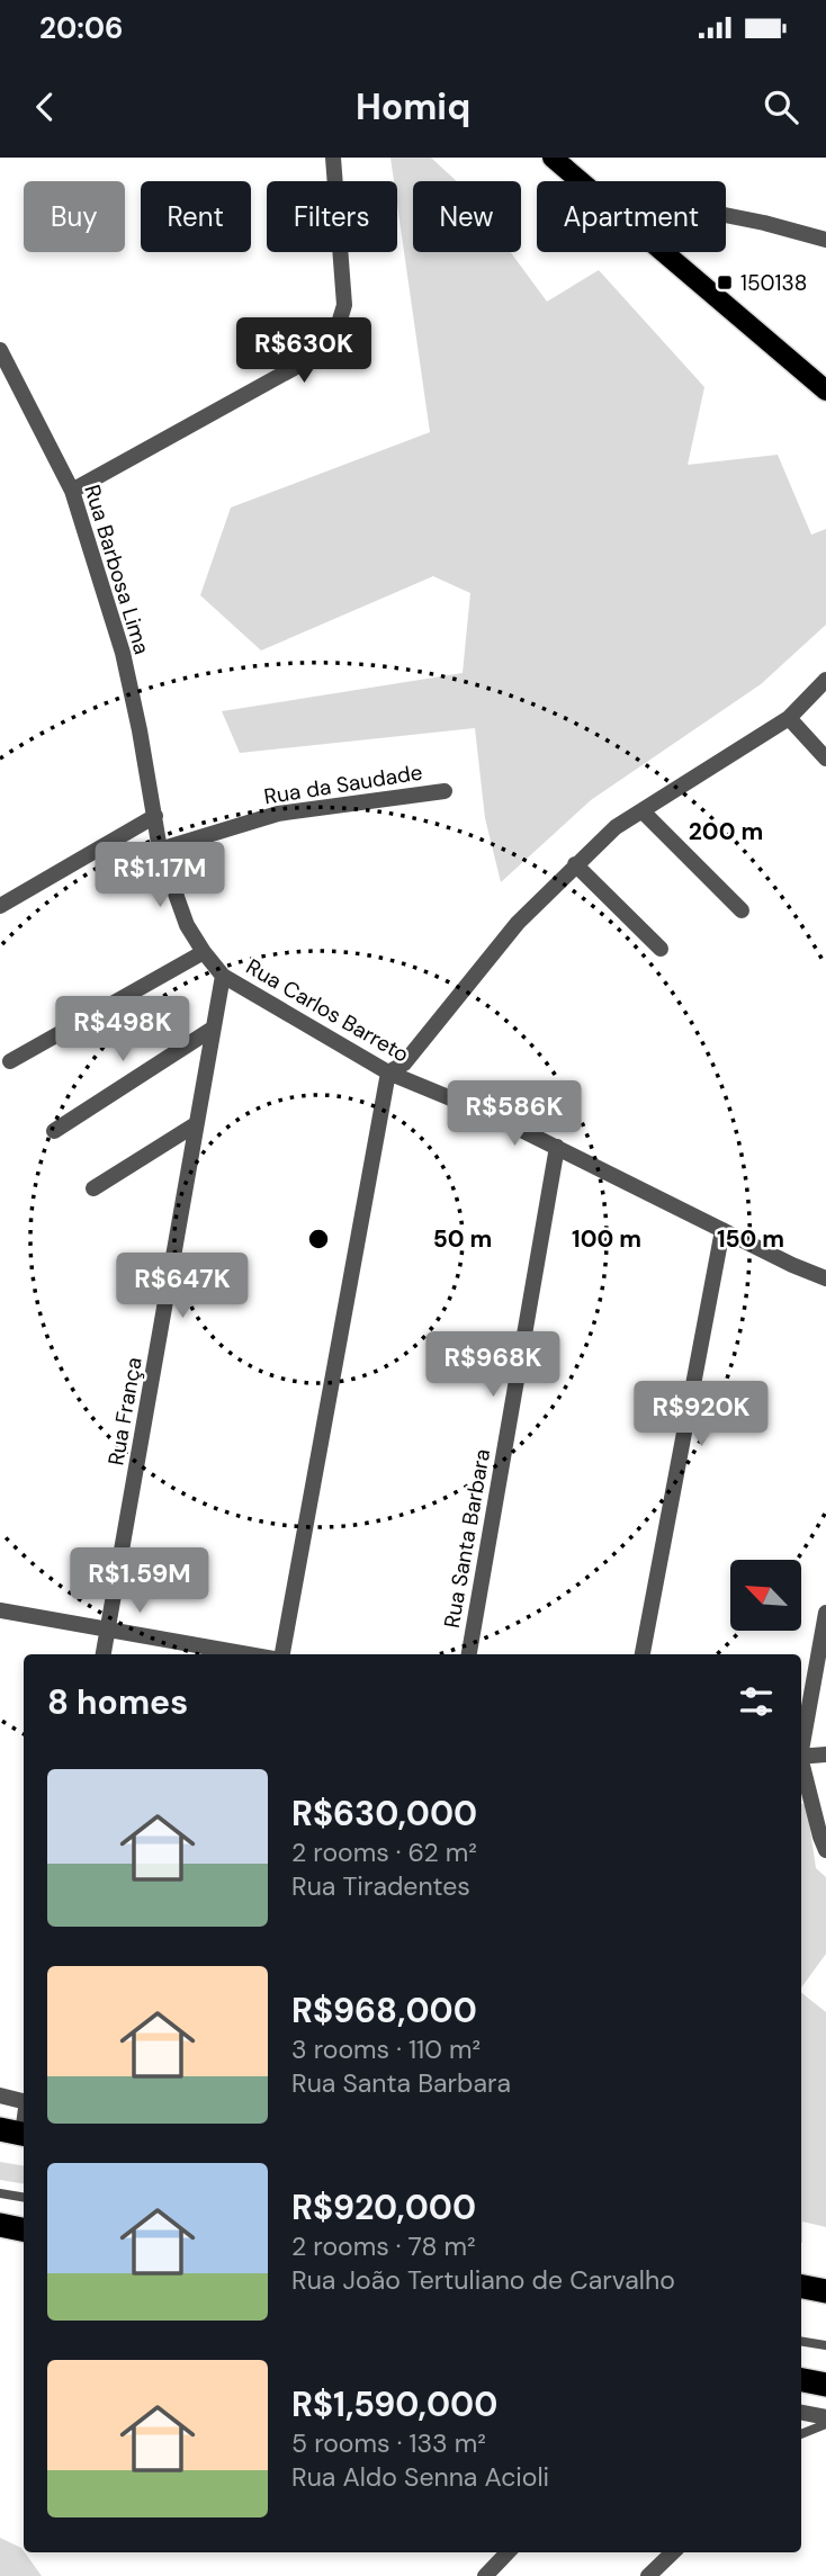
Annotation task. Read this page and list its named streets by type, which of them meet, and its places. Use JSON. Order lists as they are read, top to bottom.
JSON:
{
  "streets": {
    "street": [
      "Rua Barbosa Lima",
      "Rua da Saudade",
      "Rua Carlos Barreto",
      "Rua França",
      "Rua Santa Barbara"
    ]
  },
  "crossings": [
    ["Rua Barbosa Lima", "Rua Carlos Barreto"],
    ["Rua da Saudade", "Rua Carlos Barreto"],
    ["Rua Carlos Barreto", "Rua França"],
    ["Rua Carlos Barreto", "Rua Santa Barbara"]
  ],
  "places": {
    "transit": ["150138"]
  },
  "north": "top left",
  "page": {
    "status": "20:06",
    "header": "Homiq",
    "chip": [
      "Buy",
      "Rent",
      "Filters",
      "New",
      "Apartment"
    ],
    "price": [
      "R$630K",
      "R$1.17M",
      "R$498K",
      "R$586K",
      "R$647K",
      "R$968K",
      "R$920K",
      "R$1.59M"
    ],
    "heading": "8 homes",
    "list": [
      {
        "name": "R$630,000",
        "note": "2 rooms · 62 m² · Rua Tiradentes"
      },
      {
        "name": "R$968,000",
        "note": "3 rooms · 110 m² · Rua Santa Barbara"
      },
      {
        "name": "R$920,000",
        "note": "2 rooms · 78 m² · Rua João Tertuliano de Carvalho"
      },
      {
        "name": "R$1,590,000",
        "note": "5 rooms · 133 m² · Rua Aldo Senna Acioli"
      }
    ]
  },
  "rings": [
    "200 m",
    "50 m",
    "100 m",
    "150 m"
  ]
}
